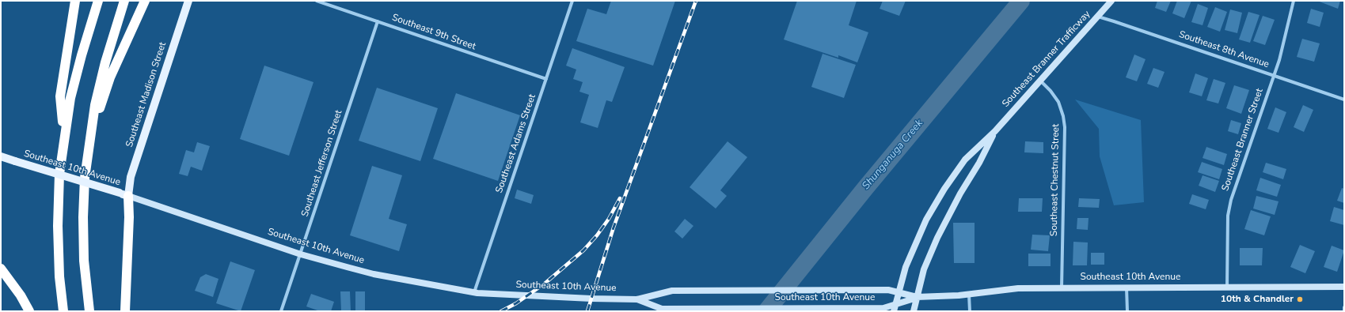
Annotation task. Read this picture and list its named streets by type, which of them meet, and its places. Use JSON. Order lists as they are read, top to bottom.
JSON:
{
  "streets": {
    "main road": ["Southeast Branner Trafficway", "Southeast Madison Street", "Southeast 10th Avenue"],
    "street": [
      "Southeast 9th Street",
      "Southeast 8th Avenue",
      "Southeast Branner Street",
      "Southeast Adams Street",
      "Southeast Jefferson Street",
      "Southeast Chestnut Street"
    ]
  },
  "crossings": [
    ["Southeast 9th Street", "Southeast Adams Street"],
    ["Southeast 9th Street", "Southeast Jefferson Street"],
    ["Southeast 8th Avenue", "Southeast Branner Trafficway"],
    ["Southeast 8th Avenue", "Southeast Branner Street"],
    ["Southeast Branner Trafficway", "Southeast 10th Avenue"],
    ["Southeast Branner Trafficway", "Southeast Chestnut Street"],
    ["Southeast Madison Street", "Southeast 10th Avenue"],
    ["Southeast Branner Street", "Southeast 10th Avenue"],
    ["Southeast Adams Street", "Southeast 10th Avenue"],
    ["Southeast Jefferson Street", "Southeast 10th Avenue"],
    ["Southeast 10th Avenue", "Southeast Chestnut Street"]
  ],
  "water": ["Shunganuga Creek"],
  "places": ["10th & Chandler"]
}
